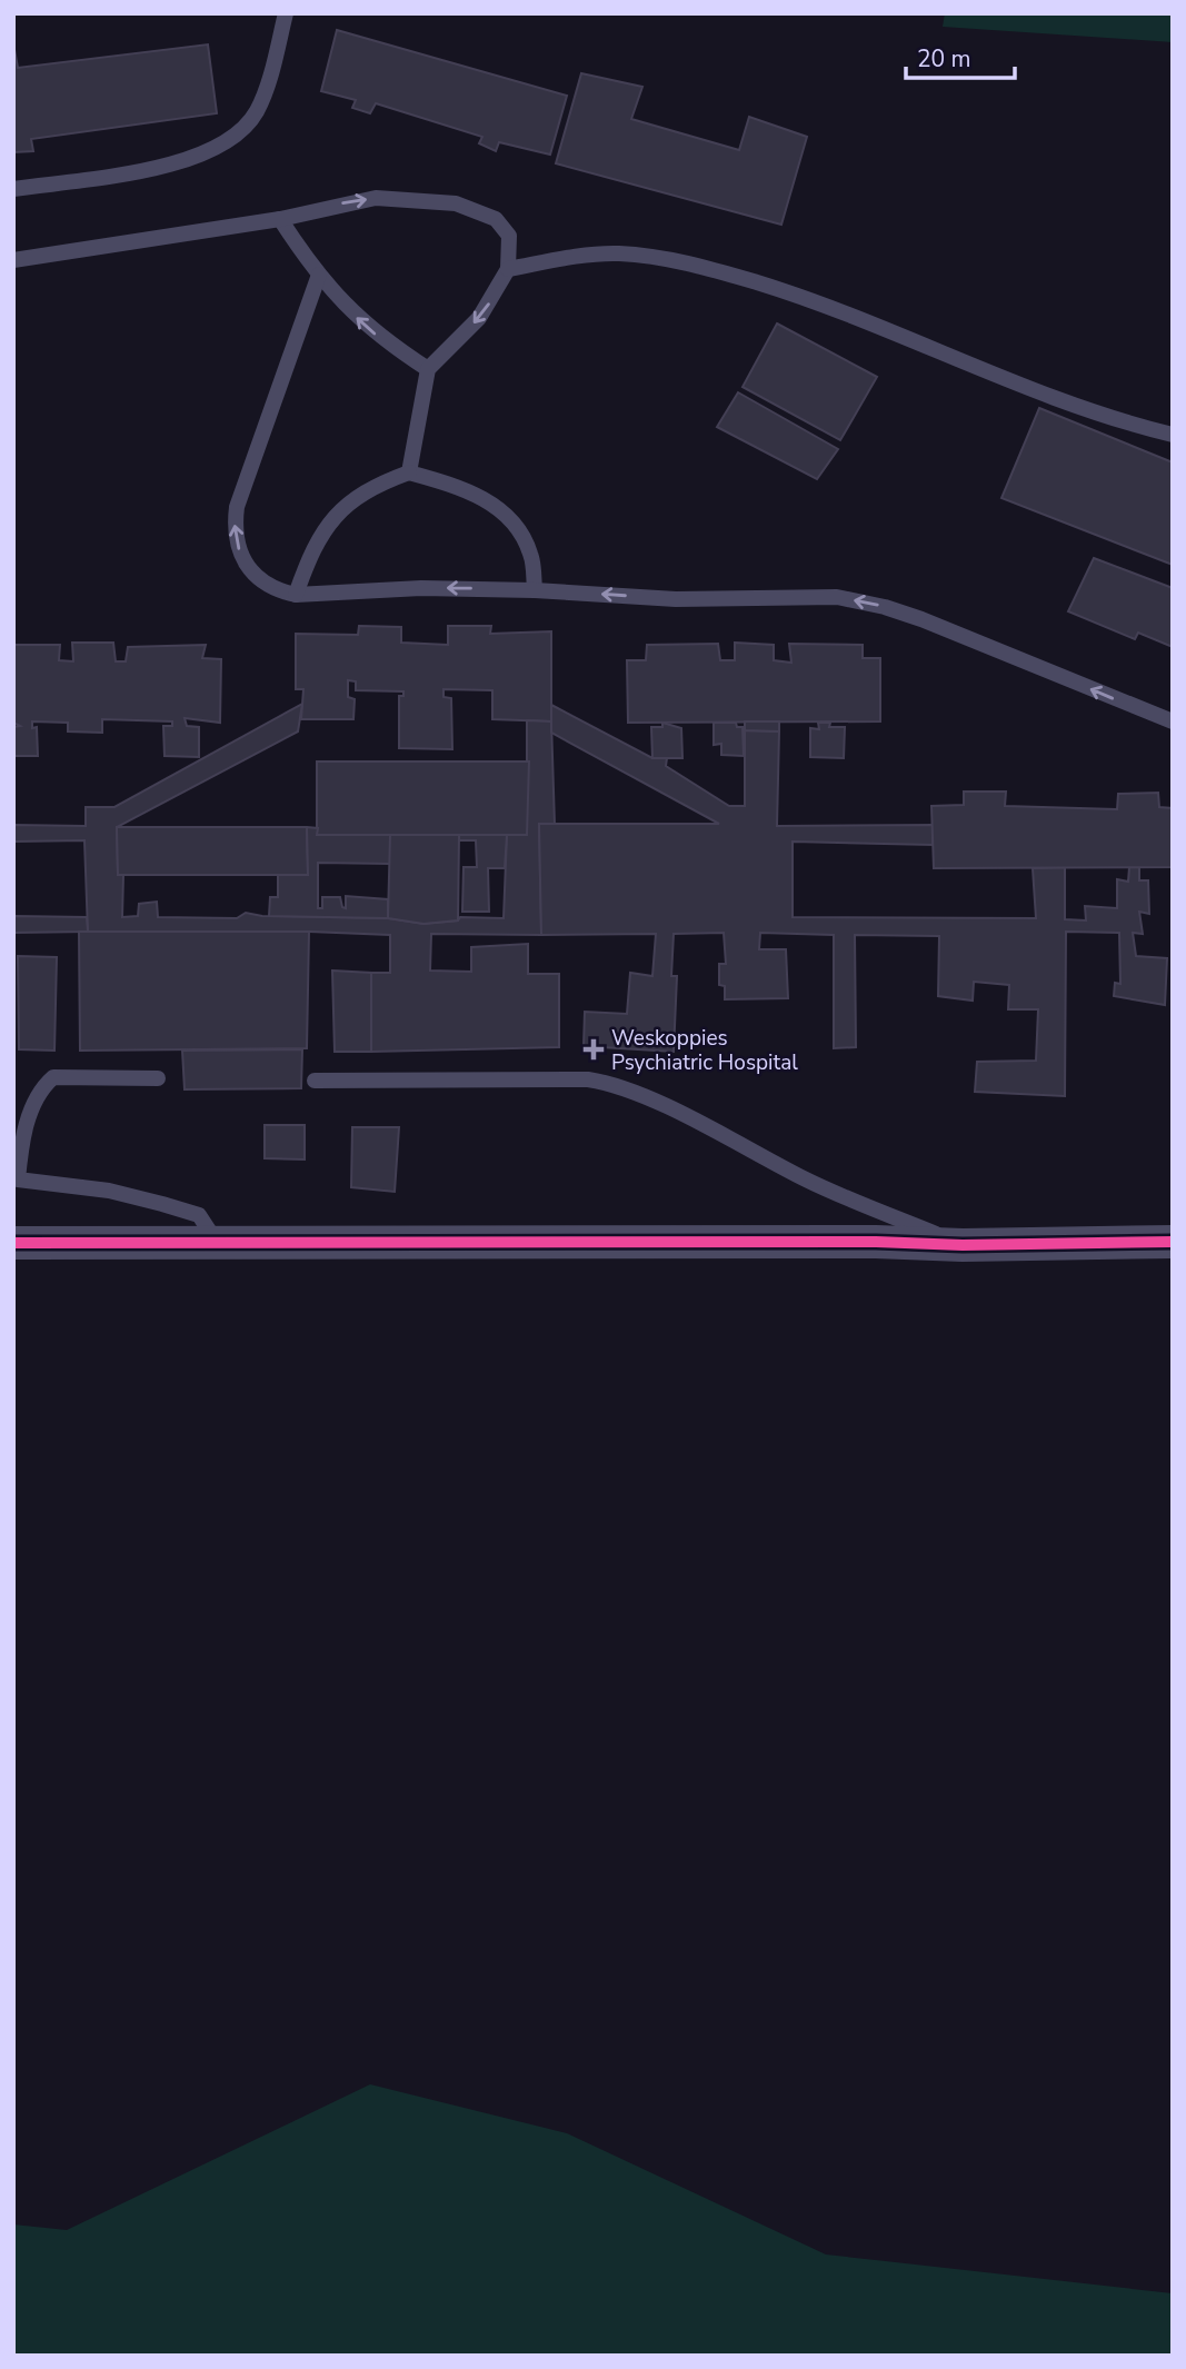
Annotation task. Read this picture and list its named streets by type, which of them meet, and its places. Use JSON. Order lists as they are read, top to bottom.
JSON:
{
  "places": {
    "health": ["Weskoppies Psychiatric Hospital"]
  },
  "scale_bar": "20 m"
}
